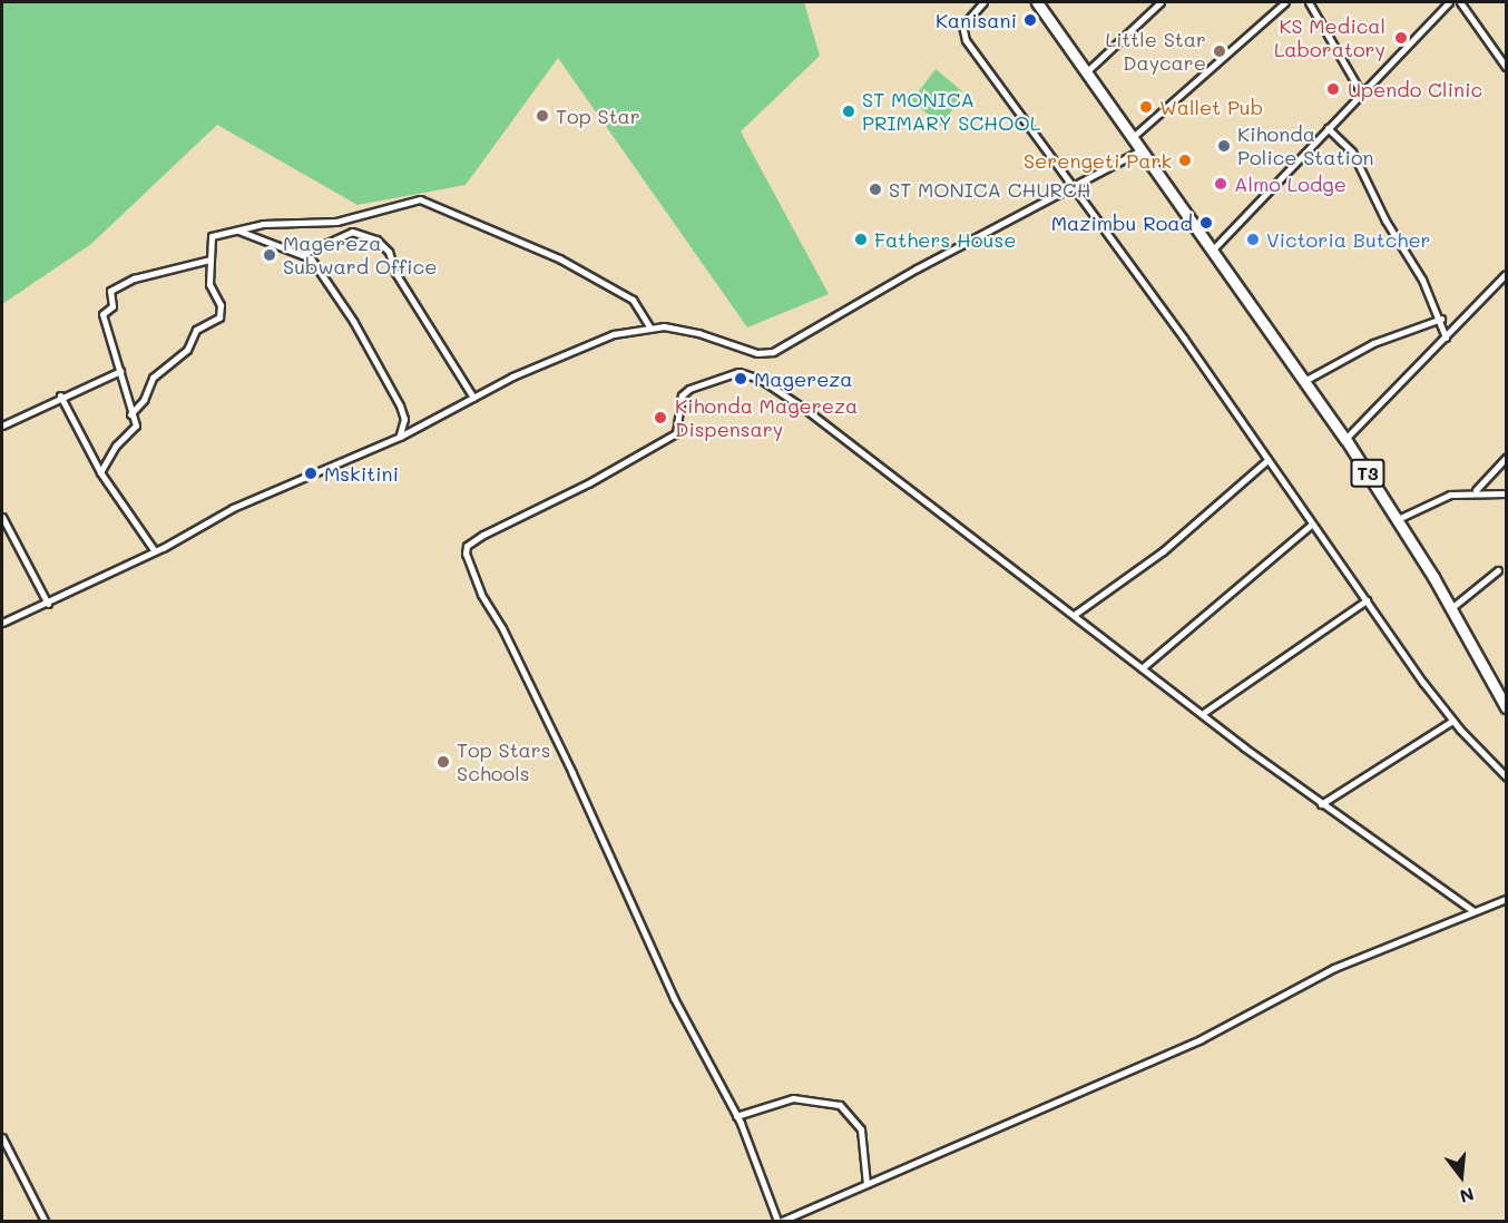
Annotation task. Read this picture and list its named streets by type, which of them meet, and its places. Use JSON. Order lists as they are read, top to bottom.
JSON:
{
  "streets": {
    "highway": ["T3"]
  },
  "places": [
    "Kanisani",
    "KS Medical Laboratory",
    "Little Star Daycare",
    "Upendo Clinic",
    "Wallet Pub",
    "ST MONICA PRIMARY SCHOOL",
    "Top Star",
    "Kihonda Police Station",
    "Serengeti Park",
    "Almo Lodge",
    "ST MONICA CHURCH",
    "Mazimbu Road",
    "Fathers House",
    "Victoria Butcher",
    "Magereza Subward Office",
    "Magereza",
    "Kihonda Magereza Dispensary",
    "Mskitini",
    "Top Stars Schools"
  ],
  "north": "bottom"
}
